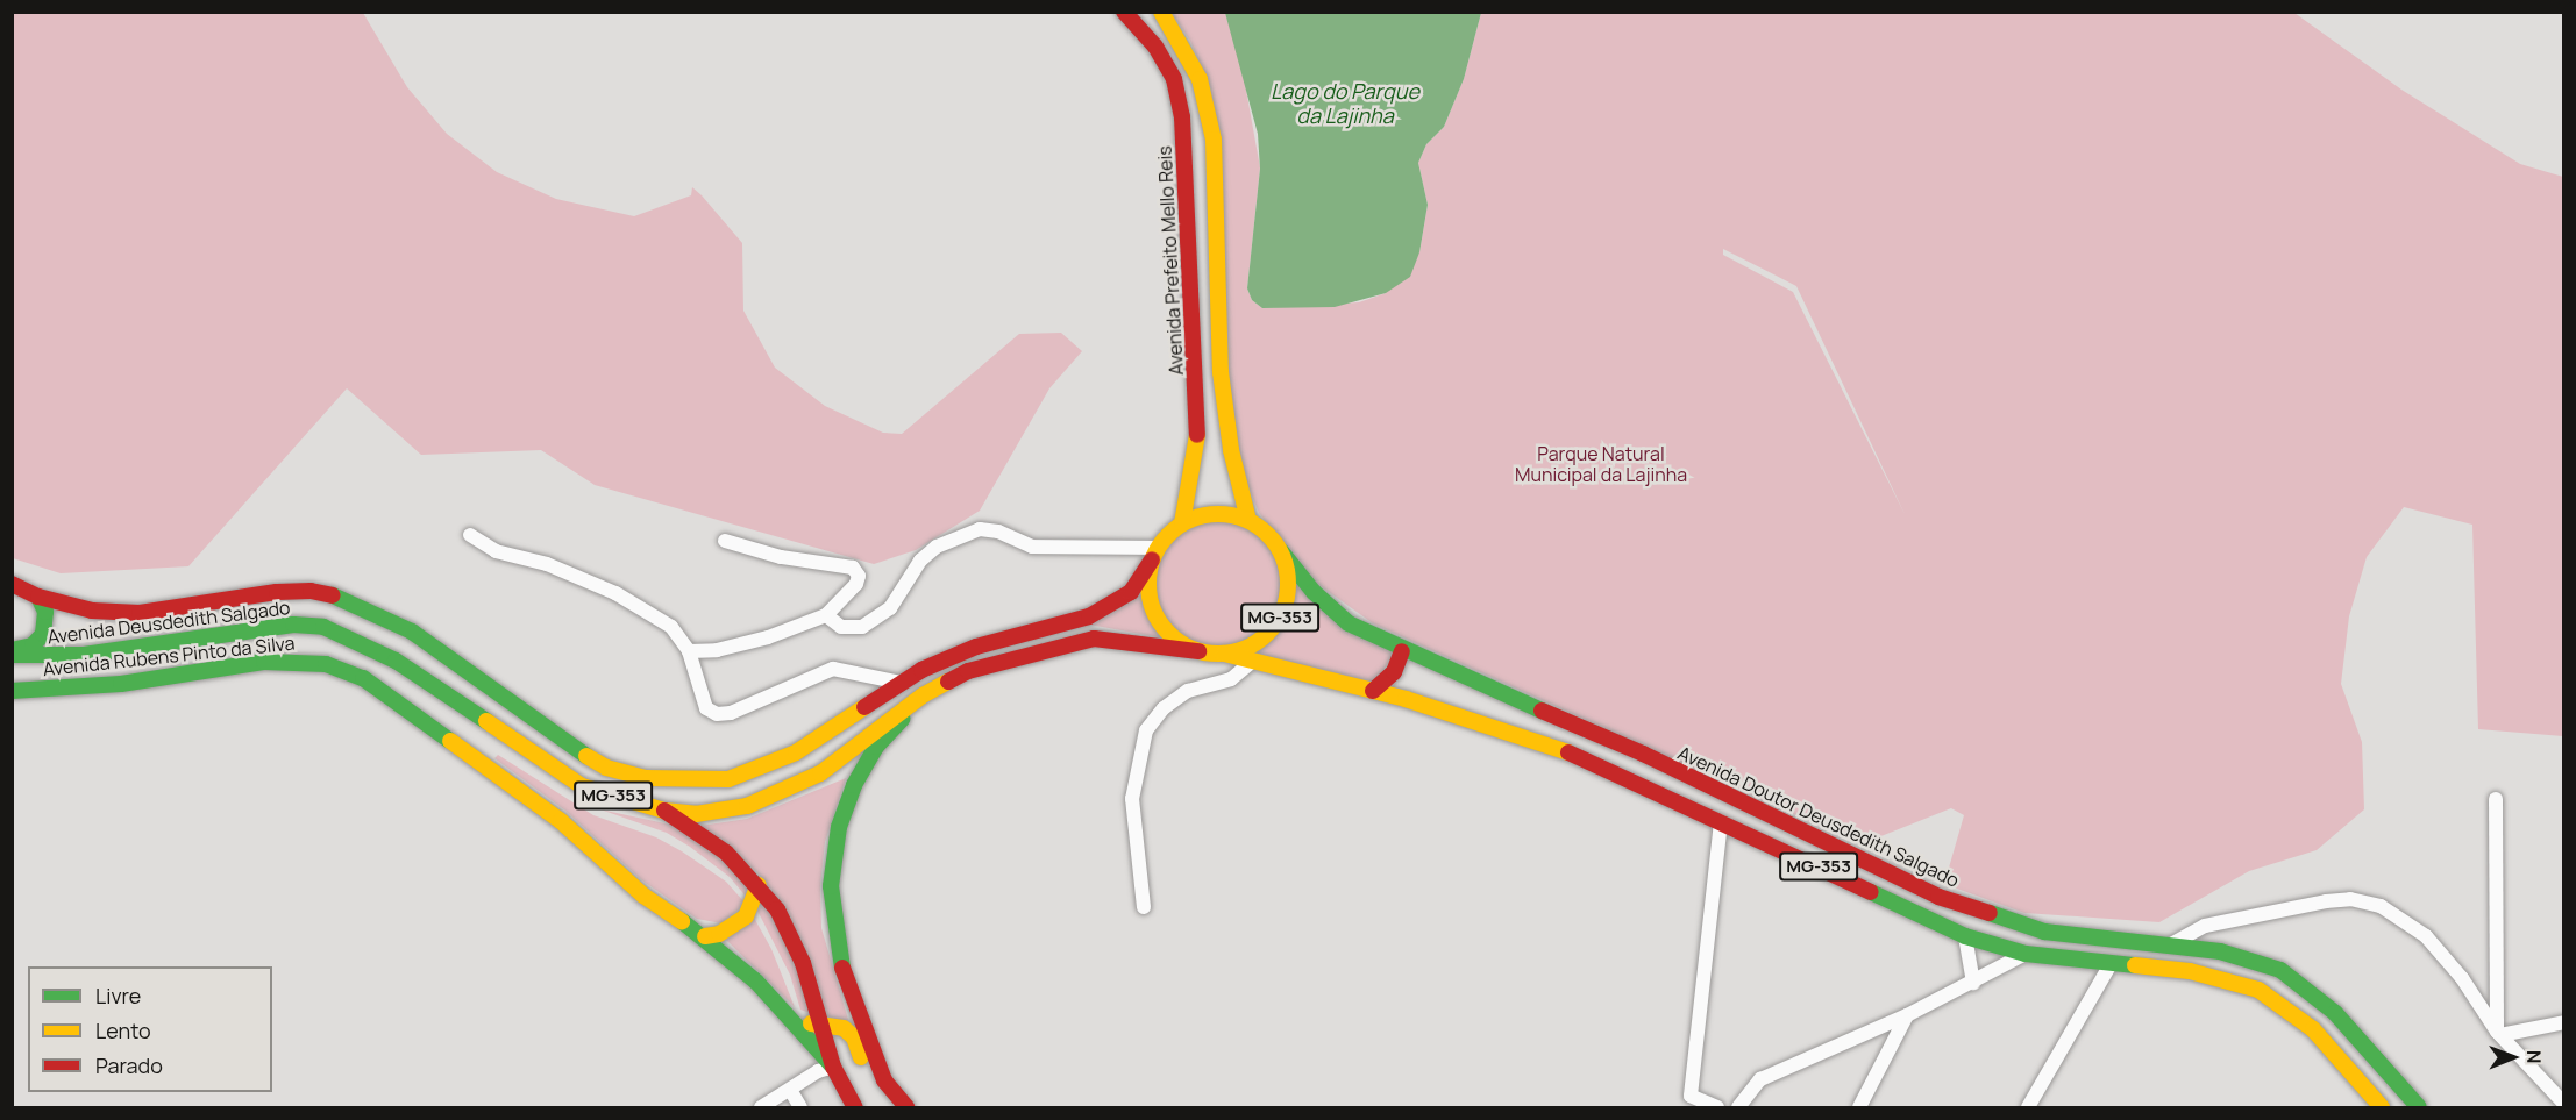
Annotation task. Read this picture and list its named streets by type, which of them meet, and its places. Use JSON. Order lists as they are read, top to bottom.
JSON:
{
  "streets": {
    "main road": [
      "Avenida Prefeito Mello Reis",
      "MG-353",
      "Avenida Deusdedith Salgado",
      "Avenida Rubens Pinto da Silva",
      "Avenida Doutor Deusdedith Salgado"
    ]
  },
  "crossings": [
    ["Avenida Prefeito Mello Reis", "MG-353"],
    ["Avenida Prefeito Mello Reis", "Avenida Deusdedith Salgado"],
    ["Avenida Prefeito Mello Reis", "Avenida Doutor Deusdedith Salgado"],
    ["MG-353", "Avenida Deusdedith Salgado"],
    ["MG-353", "Avenida Doutor Deusdedith Salgado"],
    ["Avenida Deusdedith Salgado", "Avenida Doutor Deusdedith Salgado"]
  ],
  "water": ["Lago do Parque da Lajinha"],
  "parks": ["Parque Natural Municipal da Lajinha"],
  "legend": ["Livre", "Lento", "Parado"],
  "north": "right"
}
